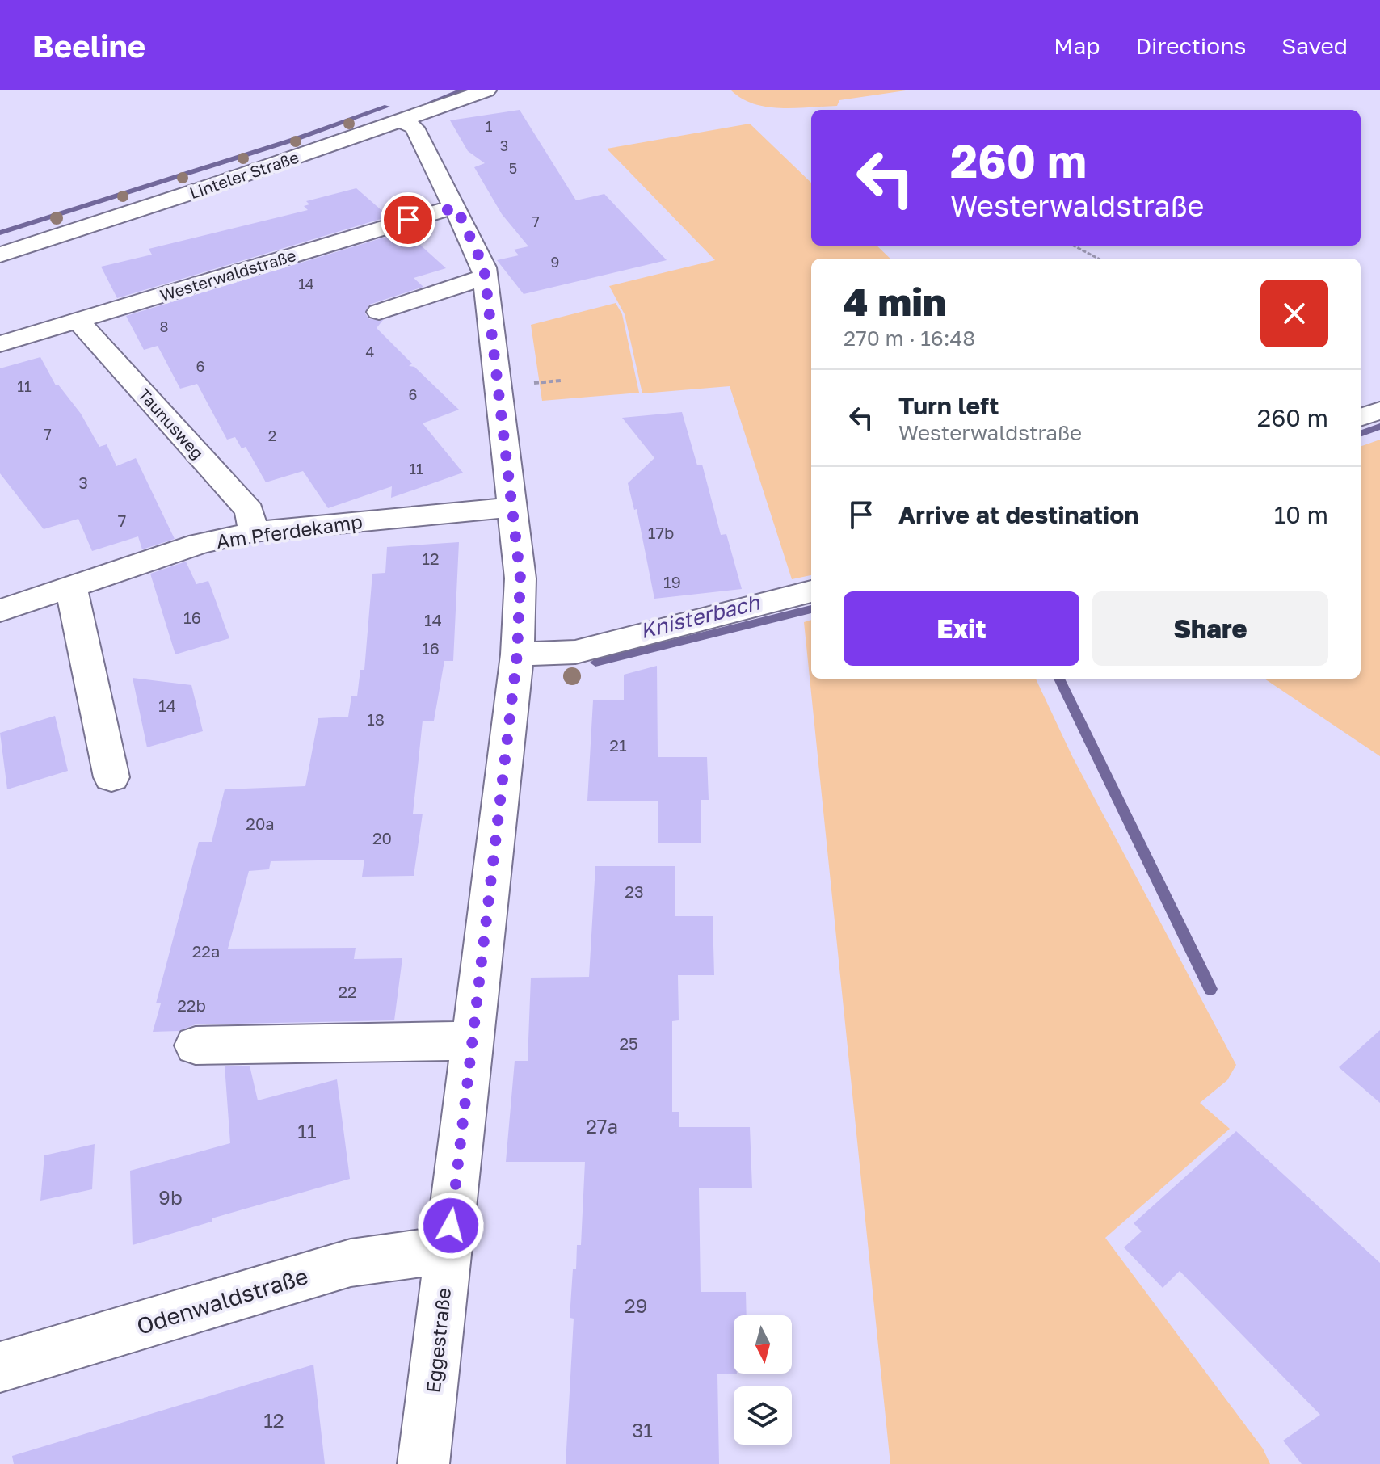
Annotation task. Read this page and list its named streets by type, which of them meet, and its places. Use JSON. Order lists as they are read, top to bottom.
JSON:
{
  "streets": {
    "street": [
      "Linteler Straße",
      "Westerwaldstraße",
      "Taunusweg",
      "Am Pferdekamp",
      "Odenwaldstraße",
      "Eggestraße"
    ]
  },
  "crossings": [
    ["Linteler Straße", "Eggestraße"],
    ["Westerwaldstraße", "Taunusweg"],
    ["Westerwaldstraße", "Eggestraße"],
    ["Taunusweg", "Am Pferdekamp"],
    ["Am Pferdekamp", "Eggestraße"],
    ["Odenwaldstraße", "Eggestraße"]
  ],
  "water": ["Knisterbach"],
  "house_numbers": [
    "1",
    "3",
    "5",
    "7",
    "9",
    "14",
    "8",
    "4",
    "6",
    "11",
    "6",
    "7",
    "2",
    "11",
    "3",
    "7",
    "17b",
    "12",
    "19",
    "16",
    "14",
    "16",
    "14",
    "18",
    "21",
    "20a",
    "20",
    "23",
    "22a",
    "22",
    "22b",
    "25",
    "27a",
    "11",
    "9b",
    "29",
    "12",
    "31"
  ],
  "north": "bottom",
  "page": {
    "header": "Beeline",
    "nav": ["Map", "Directions", "Saved"],
    "turn": ["260 m", "Westerwaldstraße"],
    "heading": ["4 min", "270 m · 16:48"],
    "list": [
      {
        "name": "Turn left",
        "note": "Westerwaldstraße",
        "value": "260 m"
      },
      {
        "name": "Arrive at destination",
        "value": "10 m"
      }
    ],
    "buttons": ["Exit", "Share"]
  }
}
